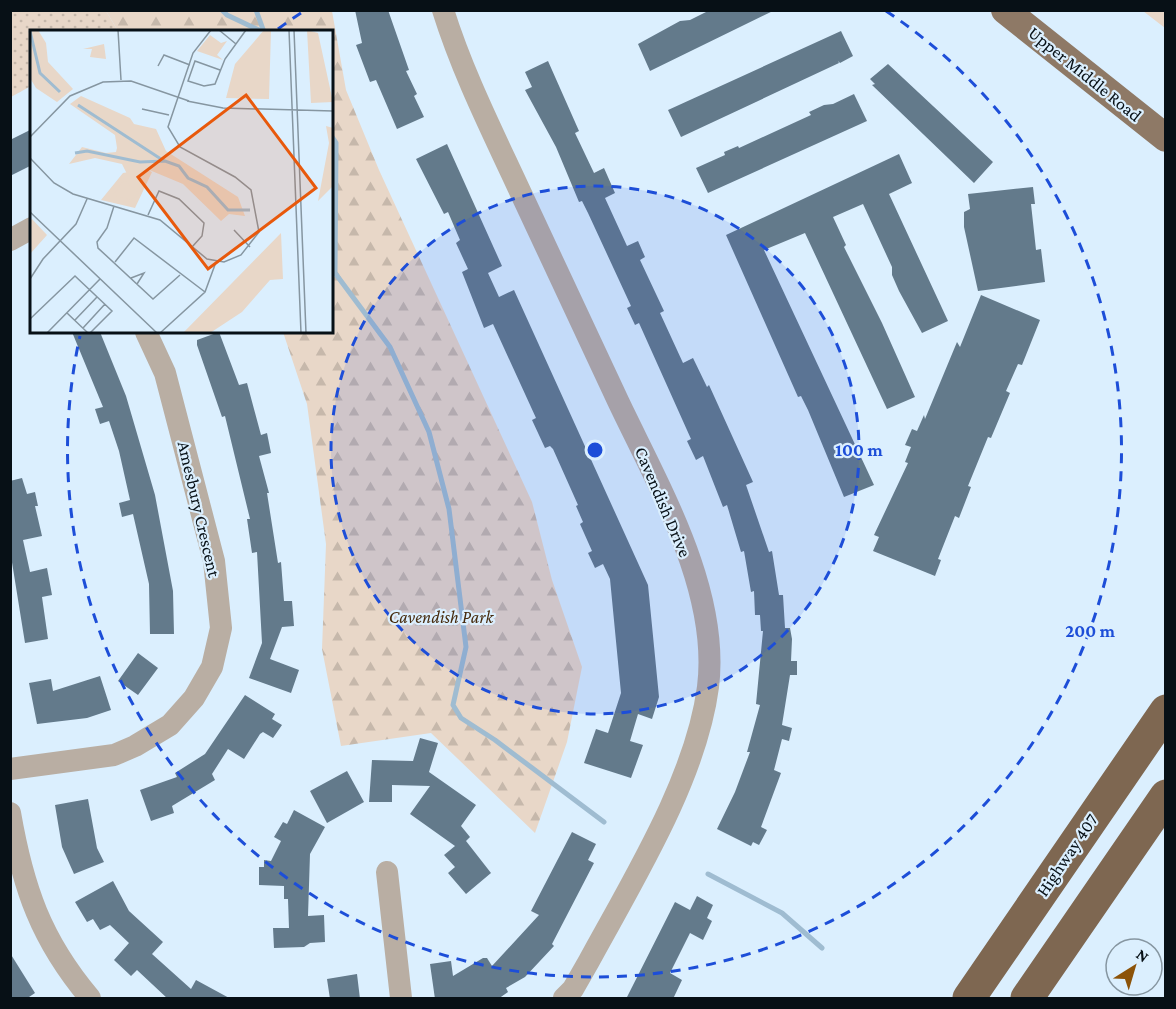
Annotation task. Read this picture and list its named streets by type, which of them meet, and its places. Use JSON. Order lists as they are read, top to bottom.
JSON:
{
  "streets": {
    "highway": ["Highway 407"],
    "main road": ["Upper Middle Road"],
    "street": ["Cavendish Drive", "Amesbury Crescent"]
  },
  "parks": ["Cavendish Park"],
  "north": "top right",
  "rings": ["100 m", "200 m"]
}
